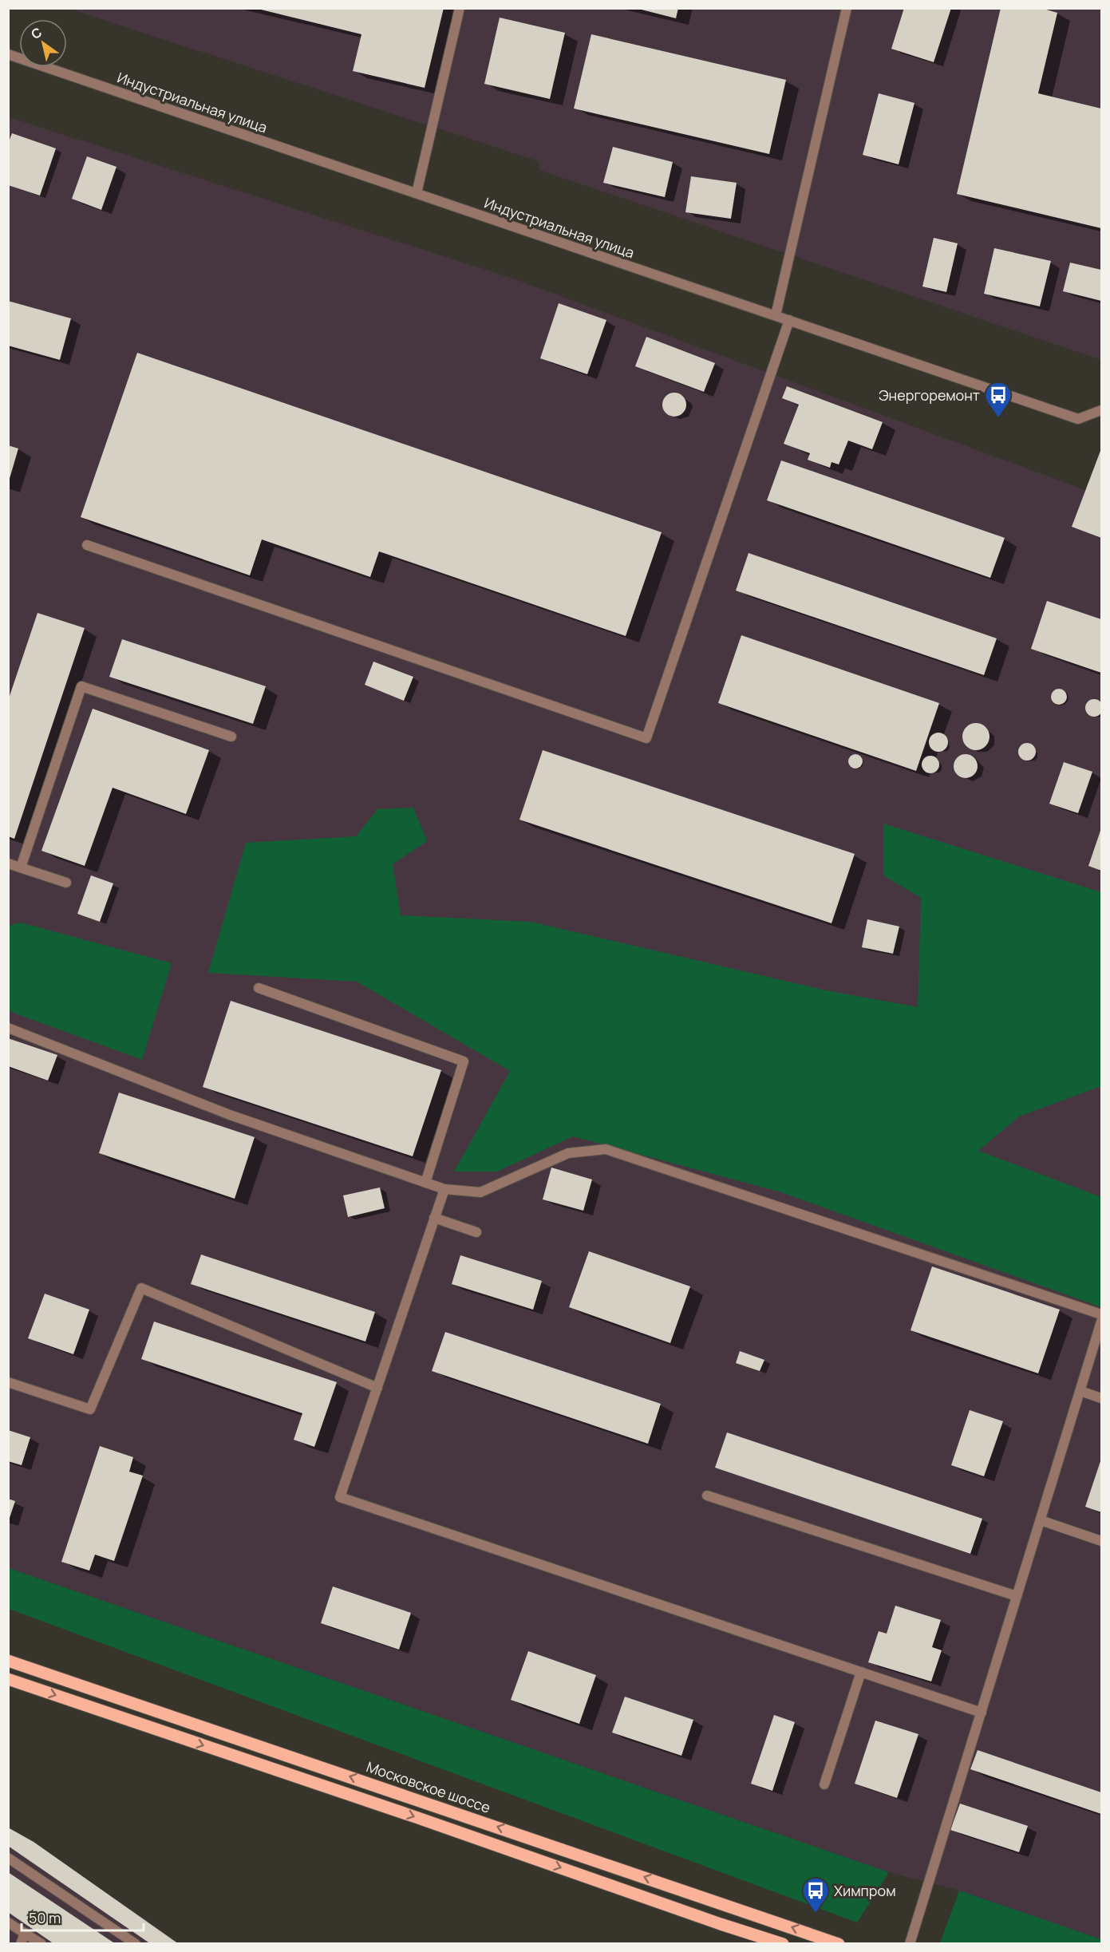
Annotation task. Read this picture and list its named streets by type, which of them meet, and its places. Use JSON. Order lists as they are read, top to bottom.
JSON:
{
  "streets": {
    "main road": ["Московское шоссе"],
    "street": ["Индустриальная улица"]
  },
  "places": {
    "bus stop": ["Энергоремонт", "Химпром"]
  },
  "scale_bar": "50 m",
  "north": "top left"
}
